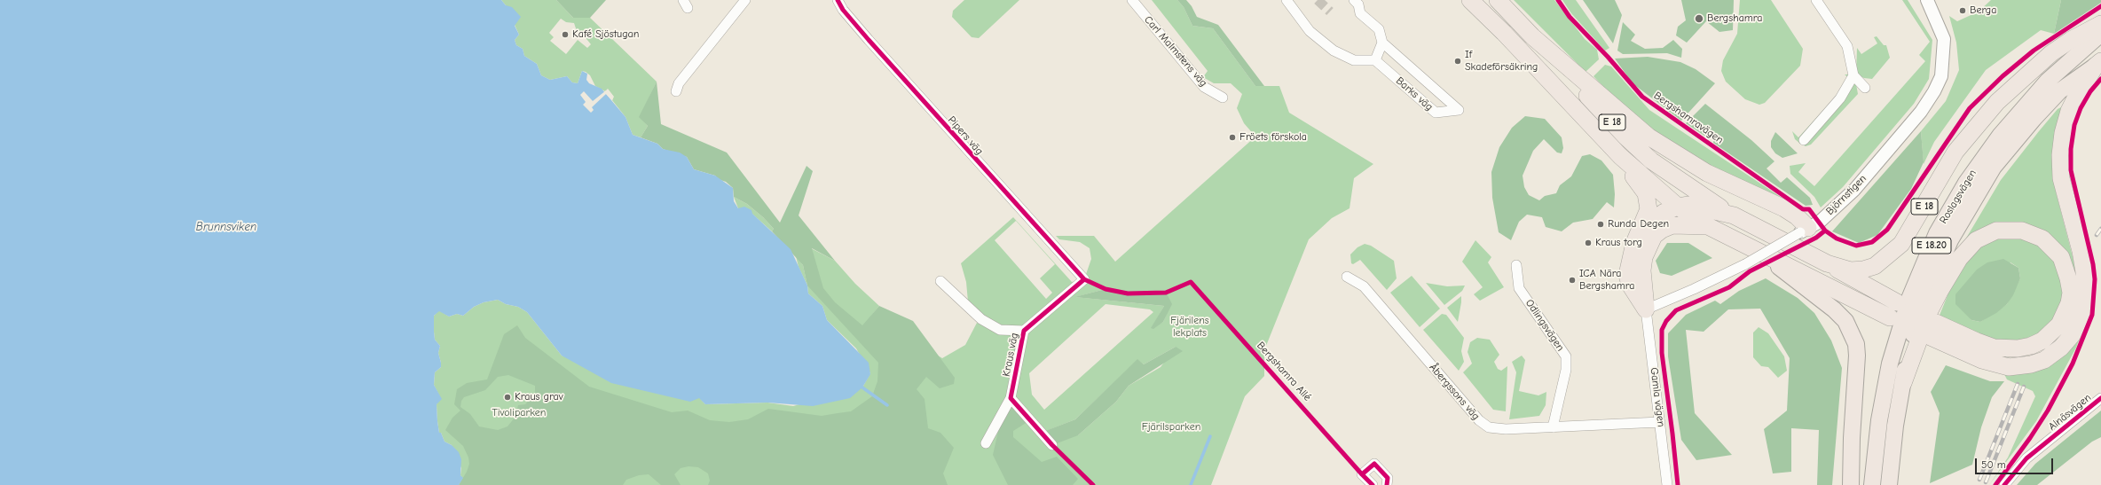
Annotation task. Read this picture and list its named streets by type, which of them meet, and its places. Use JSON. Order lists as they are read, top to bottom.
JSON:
{
  "streets": {
    "highway": ["E 18"],
    "main road": ["Roslagsvägen", "E 18.20"],
    "street": [
      "Carl Malmstens väg",
      "Barks väg",
      "Pipers väg",
      "Björnstigen",
      "Odlingsvägen",
      "Kraus väg",
      "Åbergssons väg",
      "Gamla vägen",
      "Alnäsvägen"
    ],
    "cycle path": ["Bergshamravägen", "Bergshamra Allé"]
  },
  "crossings": [
    ["E 18", "Roslagsvägen"],
    ["Pipers väg", "Kraus väg"],
    ["Björnstigen", "Gamla vägen"],
    ["Odlingsvägen", "Åbergssons väg"],
    ["Åbergssons väg", "Gamla vägen"]
  ],
  "water": ["Brunnsviken"],
  "parks": ["Fjärilens lekplats", "Tivoliparken", "Fjärilsparken"],
  "places": [
    "Berga",
    "Bergshamra",
    "Kafé Sjöstugan",
    "If Skadeförsäkring",
    "Fröets förskola",
    "Runda Degen",
    "Kraus torg",
    "ICA Nära Bergshamra",
    "Kraus grav"
  ],
  "scale_bar": "50 m"
}
